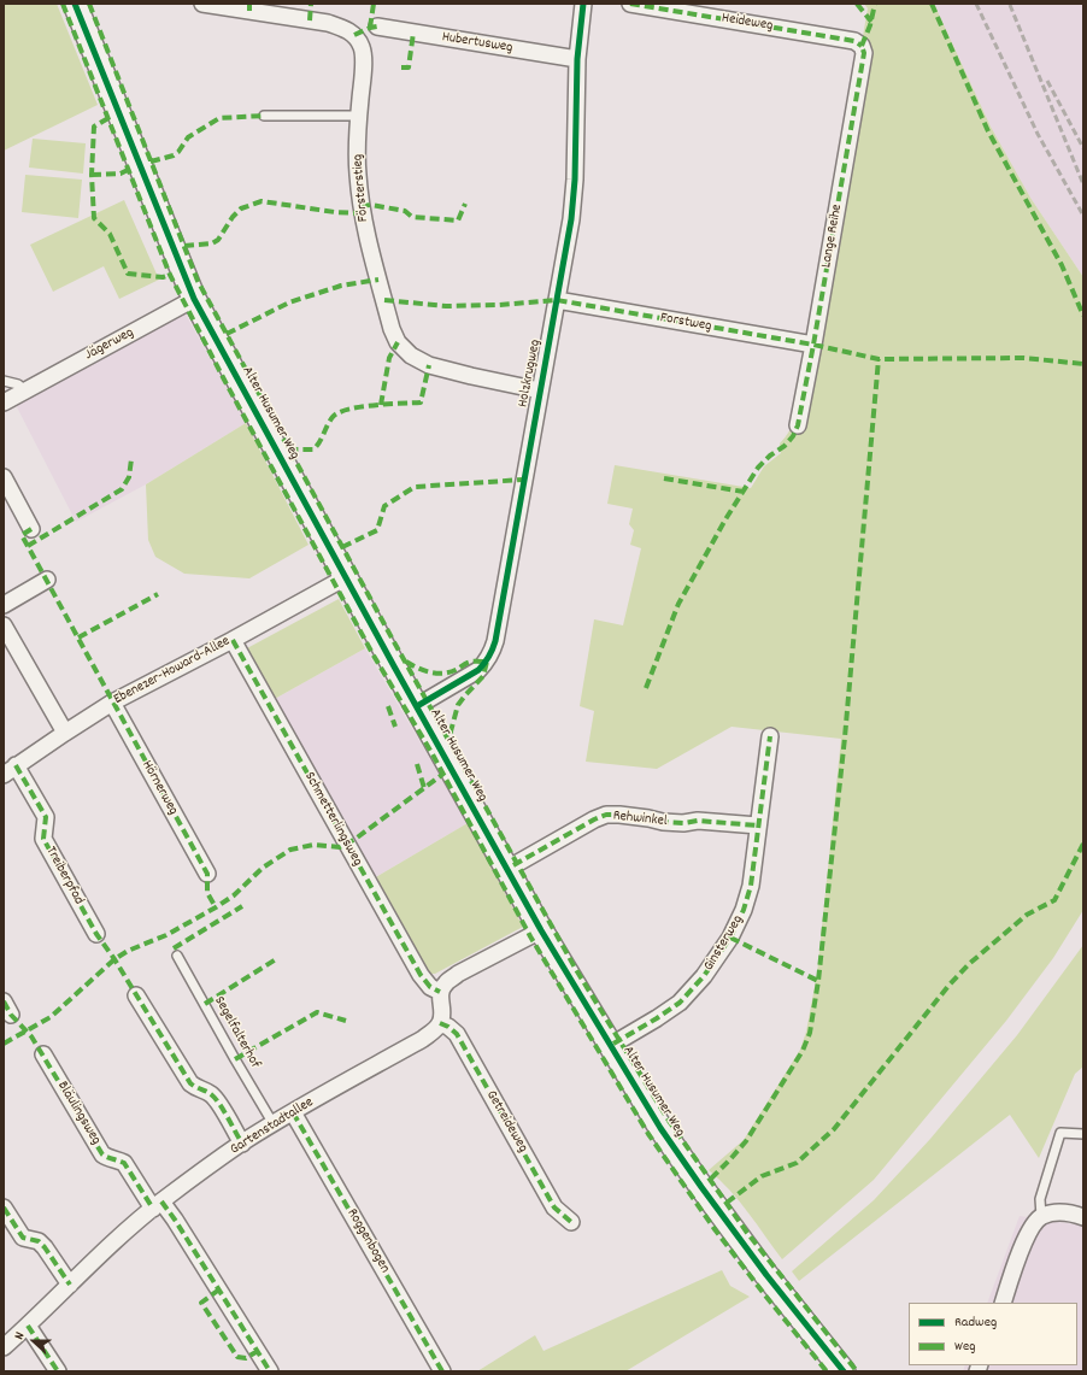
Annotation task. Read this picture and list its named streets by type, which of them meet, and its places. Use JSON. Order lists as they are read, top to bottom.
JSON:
{
  "streets": {
    "street": [
      "Heideweg",
      "Hubertusweg",
      "Försterstieg",
      "Lange Reihe",
      "Forstweg",
      "Jägerweg",
      "Holzkrugweg",
      "Alter Husumer Weg",
      "Ebenezer-Howard-Allee",
      "Hörnerweg",
      "Schmetterlingsweg",
      "Rehwinkel",
      "Treiberpfad",
      "Ginsterweg",
      "Bläulingsweg",
      "Getreideweg",
      "Gartenstadtallee",
      "Roggenbogen"
    ],
    "lane": ["Segelfalterhof"]
  },
  "crossings": [
    ["Heideweg", "Lange Reihe"],
    ["Hubertusweg", "Holzkrugweg"],
    ["Försterstieg", "Holzkrugweg"],
    ["Lange Reihe", "Forstweg"],
    ["Forstweg", "Holzkrugweg"],
    ["Jägerweg", "Alter Husumer Weg"],
    ["Holzkrugweg", "Alter Husumer Weg"],
    ["Alter Husumer Weg", "Ebenezer-Howard-Allee"],
    ["Alter Husumer Weg", "Rehwinkel"],
    ["Alter Husumer Weg", "Ginsterweg"],
    ["Ebenezer-Howard-Allee", "Hörnerweg"],
    ["Ebenezer-Howard-Allee", "Schmetterlingsweg"],
    ["Ebenezer-Howard-Allee", "Treiberpfad"],
    ["Rehwinkel", "Ginsterweg"],
    ["Segelfalterhof", "Gartenstadtallee"],
    ["Bläulingsweg", "Gartenstadtallee"],
    ["Getreideweg", "Gartenstadtallee"],
    ["Gartenstadtallee", "Roggenbogen"]
  ],
  "legend": ["Radweg", "Weg"],
  "north": "left"
}
